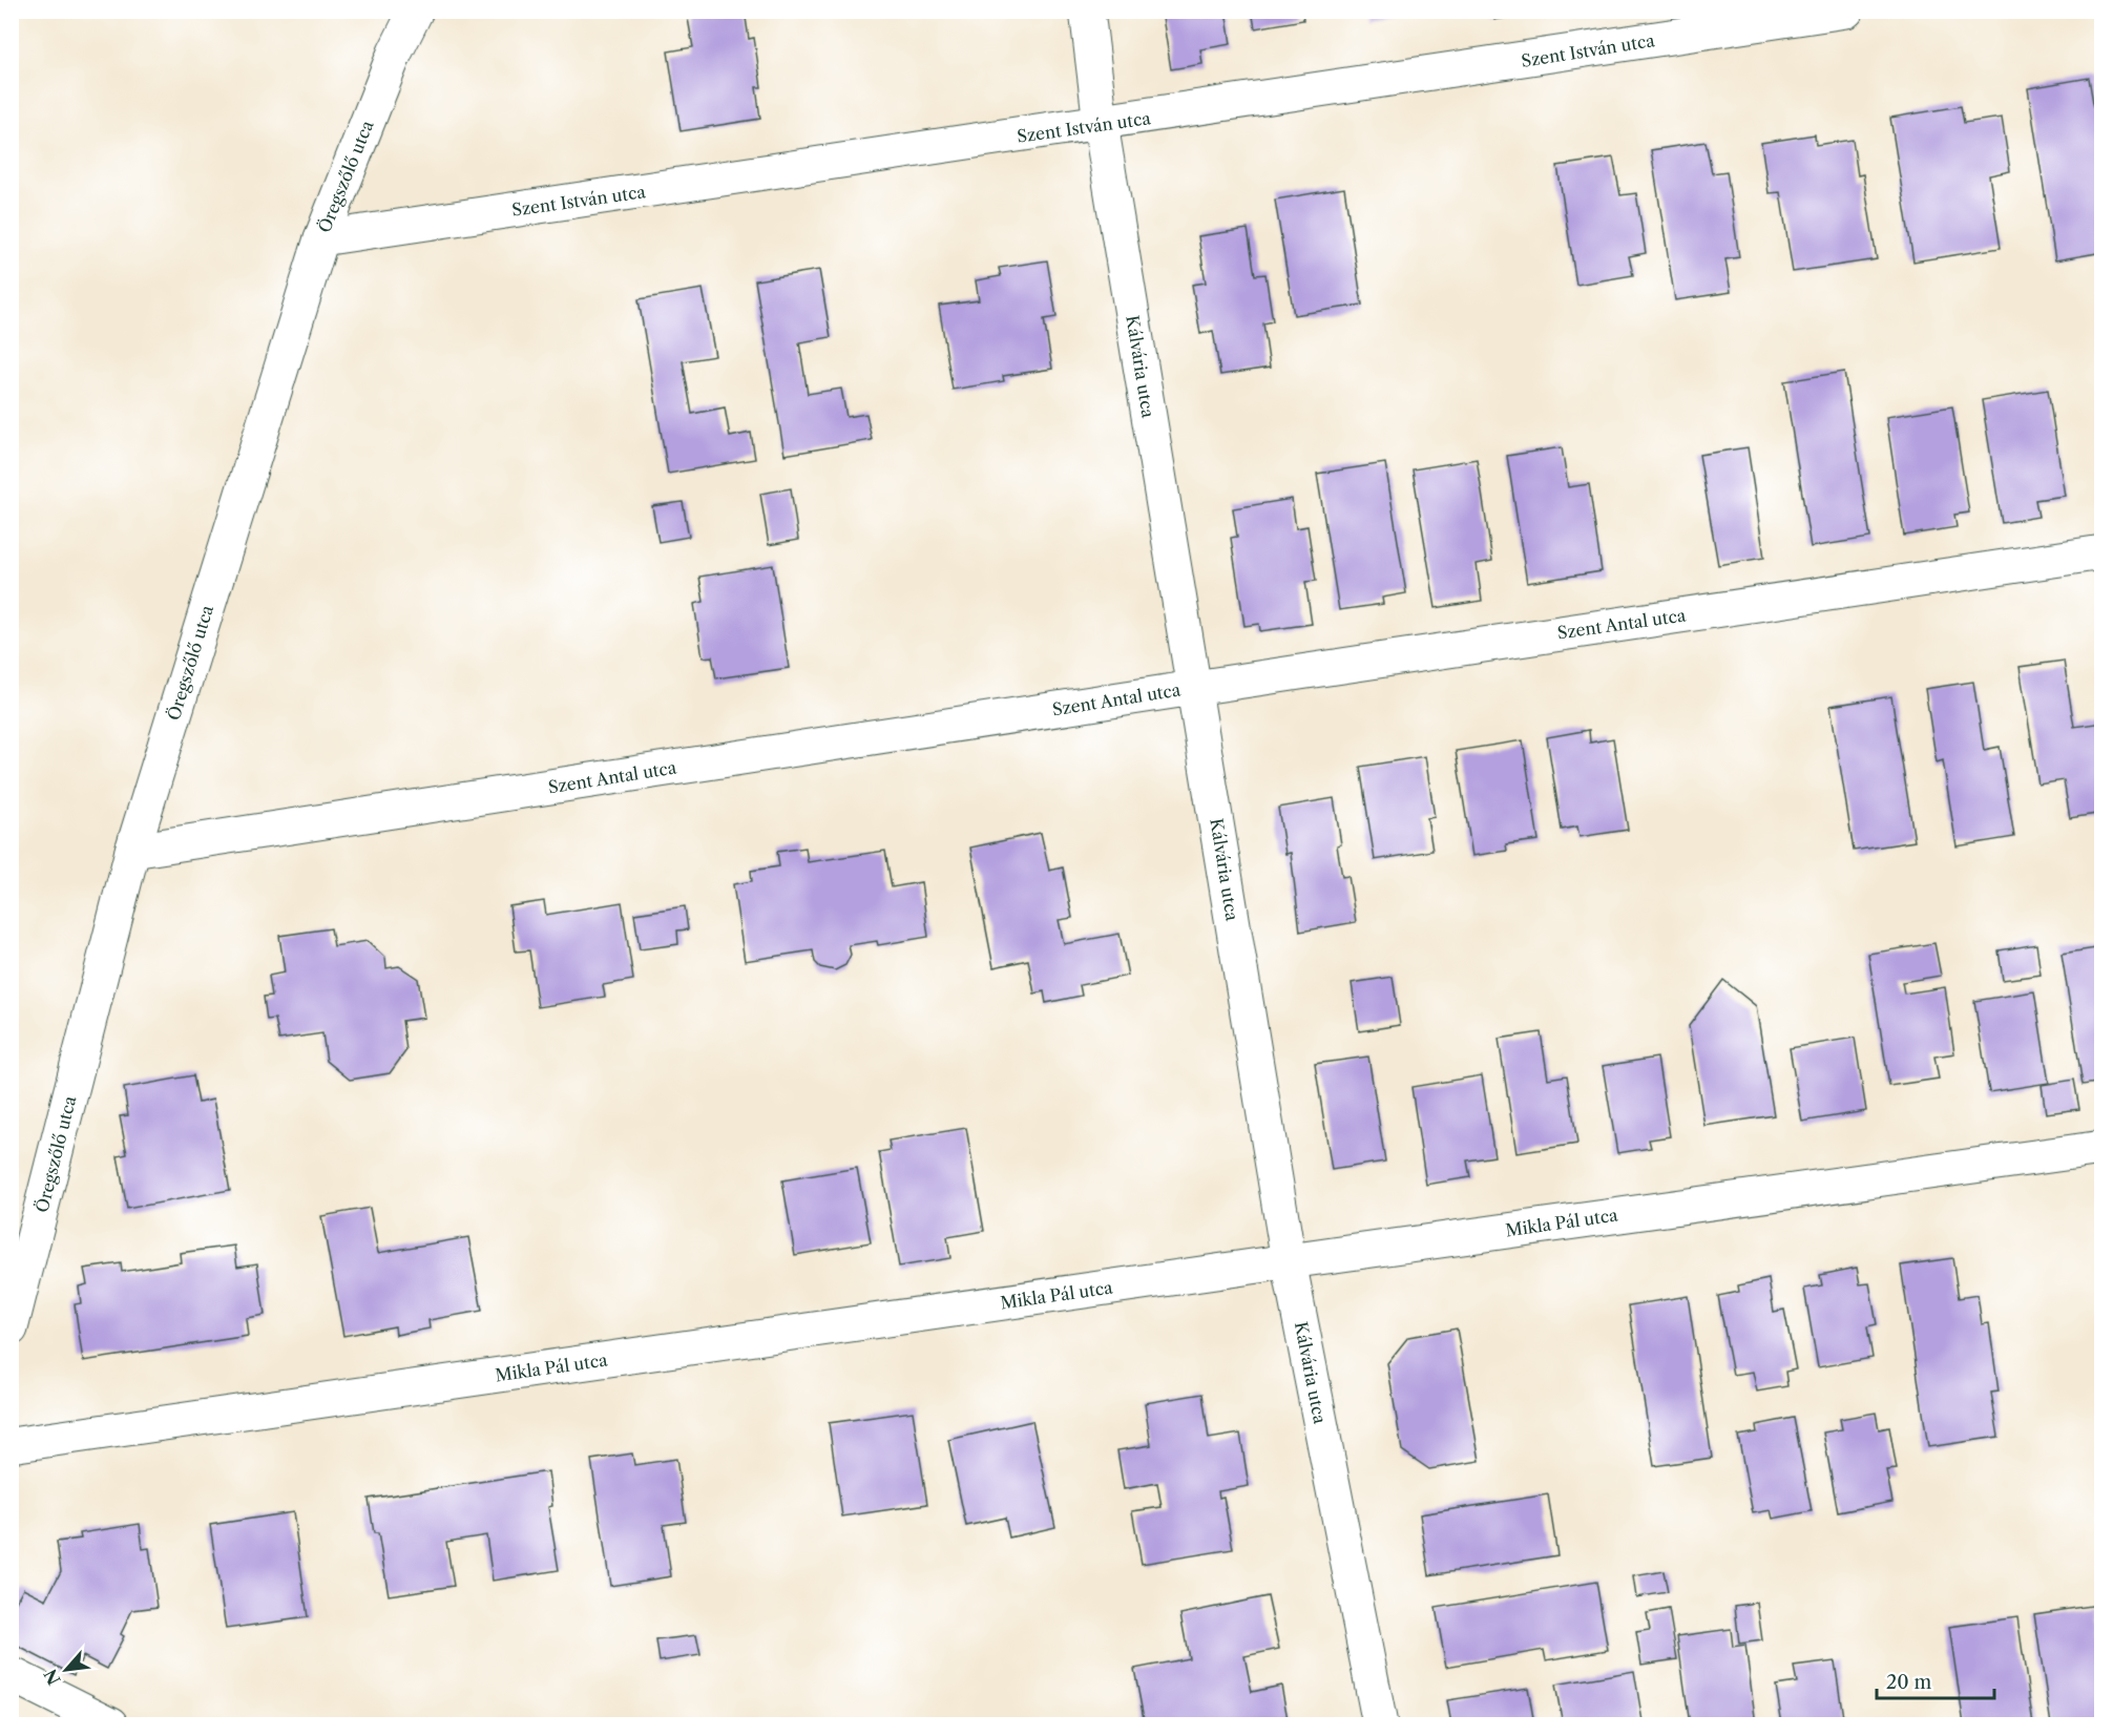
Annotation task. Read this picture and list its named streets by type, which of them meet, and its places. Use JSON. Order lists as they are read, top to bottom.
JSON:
{
  "streets": {
    "street": [
      "Szent István utca",
      "Öregszőlő utca",
      "Kálvária utca",
      "Szent Antal utca",
      "Mikla Pál utca"
    ]
  },
  "crossings": [
    ["Szent István utca", "Öregszőlő utca"],
    ["Szent István utca", "Kálvária utca"],
    ["Öregszőlő utca", "Szent Antal utca"],
    ["Kálvária utca", "Szent Antal utca"],
    ["Kálvária utca", "Mikla Pál utca"]
  ],
  "scale_bar": "20 m",
  "north": "bottom left"
}
